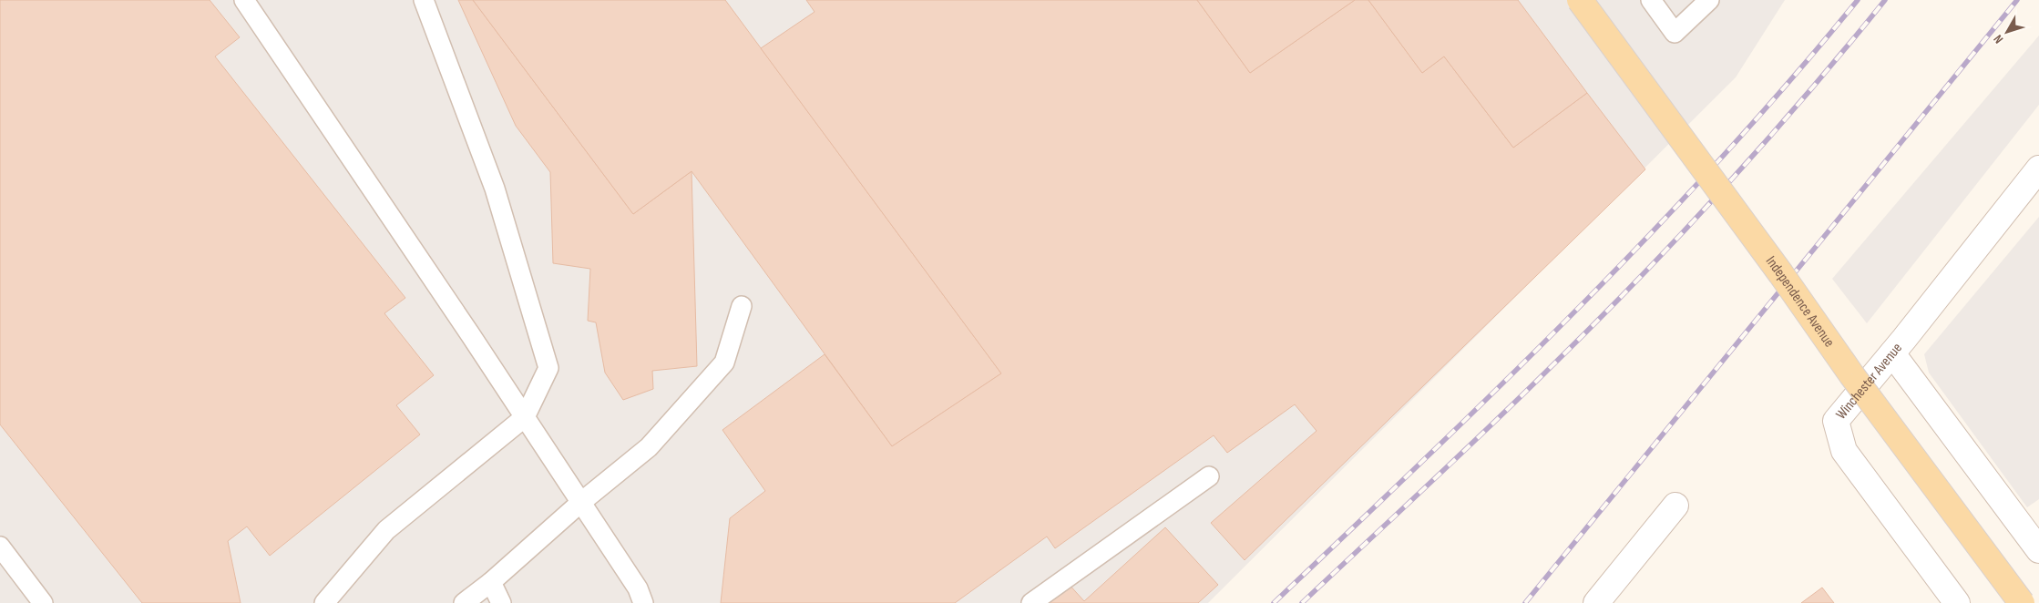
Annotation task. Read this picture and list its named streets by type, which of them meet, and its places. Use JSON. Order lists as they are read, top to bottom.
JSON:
{
  "streets": {
    "main road": ["Independence Avenue"],
    "street": ["Winchester Avenue"]
  },
  "north": "bottom left"
}
